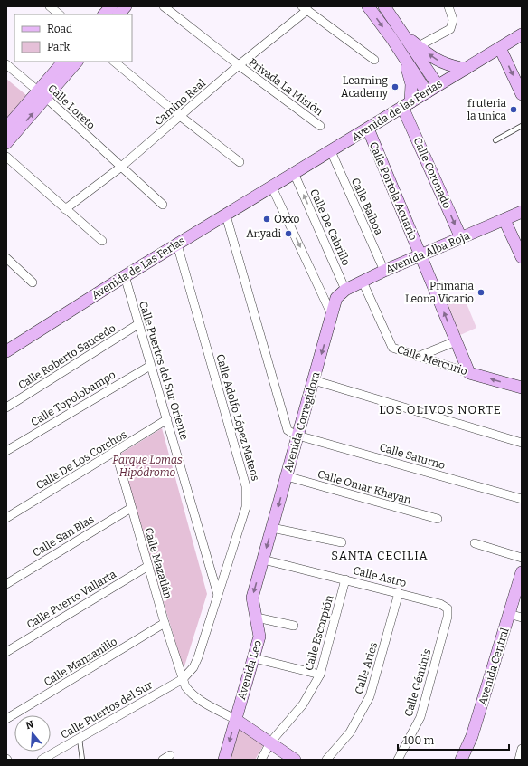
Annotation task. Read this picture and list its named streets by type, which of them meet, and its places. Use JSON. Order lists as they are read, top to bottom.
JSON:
{
  "streets": {
    "main road": [
      "Avenida de las Ferias",
      "Calle Coronado",
      "Calle Portola Acuario",
      "Avenida Alba Roja",
      "Avenida de Las Ferias",
      "Calle Mercurio",
      "Avenida Corregidora",
      "Avenida Central",
      "Avenida Leo"
    ],
    "street": [
      "Privada La Misión",
      "Camino Real",
      "Calle Loreto",
      "Calle Balboa",
      "Calle De Cabrillo",
      "Calle Roberto Saucedo",
      "Calle Puertos del Sur Oriente",
      "Calle Topolobampo",
      "Calle Adolfo López Mateos",
      "Calle Saturno",
      "Calle De Los Corchos",
      "Calle Omar Khayan",
      "Calle San Blas",
      "Calle Mazatlán",
      "Calle Astro",
      "Calle Puerto Vallarta",
      "Calle Escorpión",
      "Calle Manzanillo",
      "Calle Aries",
      "Calle Géminis",
      "Calle Puertos del Sur"
    ]
  },
  "crossings": [
    ["Privada La Misión", "Camino Real"],
    ["Camino Real", "Calle Loreto"],
    ["Avenida de las Ferias", "Calle Coronado"],
    ["Avenida de las Ferias", "Calle Portola Acuario"],
    ["Avenida de las Ferias", "Calle Balboa"],
    ["Avenida de las Ferias", "Calle De Cabrillo"],
    ["Avenida de las Ferias", "Avenida de Las Ferias"],
    ["Calle Coronado", "Avenida Alba Roja"],
    ["Calle Portola Acuario", "Avenida Alba Roja"],
    ["Calle Portola Acuario", "Calle Mercurio"],
    ["Calle Balboa", "Avenida Alba Roja"],
    ["Calle De Cabrillo", "Avenida Alba Roja"],
    ["Avenida Alba Roja", "Calle Mercurio"],
    ["Avenida Alba Roja", "Avenida Corregidora"],
    ["Avenida de Las Ferias", "Calle Puertos del Sur Oriente"],
    ["Avenida de Las Ferias", "Calle Adolfo López Mateos"],
    ["Calle Roberto Saucedo", "Calle Puertos del Sur Oriente"],
    ["Calle Puertos del Sur Oriente", "Calle Topolobampo"],
    ["Calle Puertos del Sur Oriente", "Calle Adolfo López Mateos"],
    ["Calle Puertos del Sur Oriente", "Calle De Los Corchos"],
    ["Calle Adolfo López Mateos", "Calle Mazatlán"],
    ["Calle Adolfo López Mateos", "Calle Puertos del Sur"],
    ["Avenida Corregidora", "Calle Saturno"],
    ["Avenida Corregidora", "Calle Omar Khayan"],
    ["Avenida Corregidora", "Calle Astro"],
    ["Avenida Corregidora", "Avenida Leo"],
    ["Calle De Los Corchos", "Calle Mazatlán"],
    ["Calle San Blas", "Calle Mazatlán"],
    ["Calle Mazatlán", "Calle Puerto Vallarta"],
    ["Calle Mazatlán", "Calle Manzanillo"],
    ["Calle Mazatlán", "Avenida Leo"],
    ["Calle Mazatlán", "Calle Puertos del Sur"],
    ["Calle Astro", "Calle Escorpión"],
    ["Calle Astro", "Calle Aries"],
    ["Calle Astro", "Avenida Leo"],
    ["Calle Astro", "Calle Géminis"]
  ],
  "one_way": ["Calle Coronado", "Avenida Corregidora", "Avenida Leo"],
  "districts": ["LOS OLIVOS NORTE", "SANTA CECILIA"],
  "parks": ["Parque Lomas Hipódromo"],
  "places": [
    "Learning Academy",
    "fruteria la unica",
    "Oxxo",
    "Anyadi",
    "Primaria Leona Vicario"
  ],
  "legend": ["Road", "Park"],
  "scale_bar": "100 m",
  "north": "top"
}
